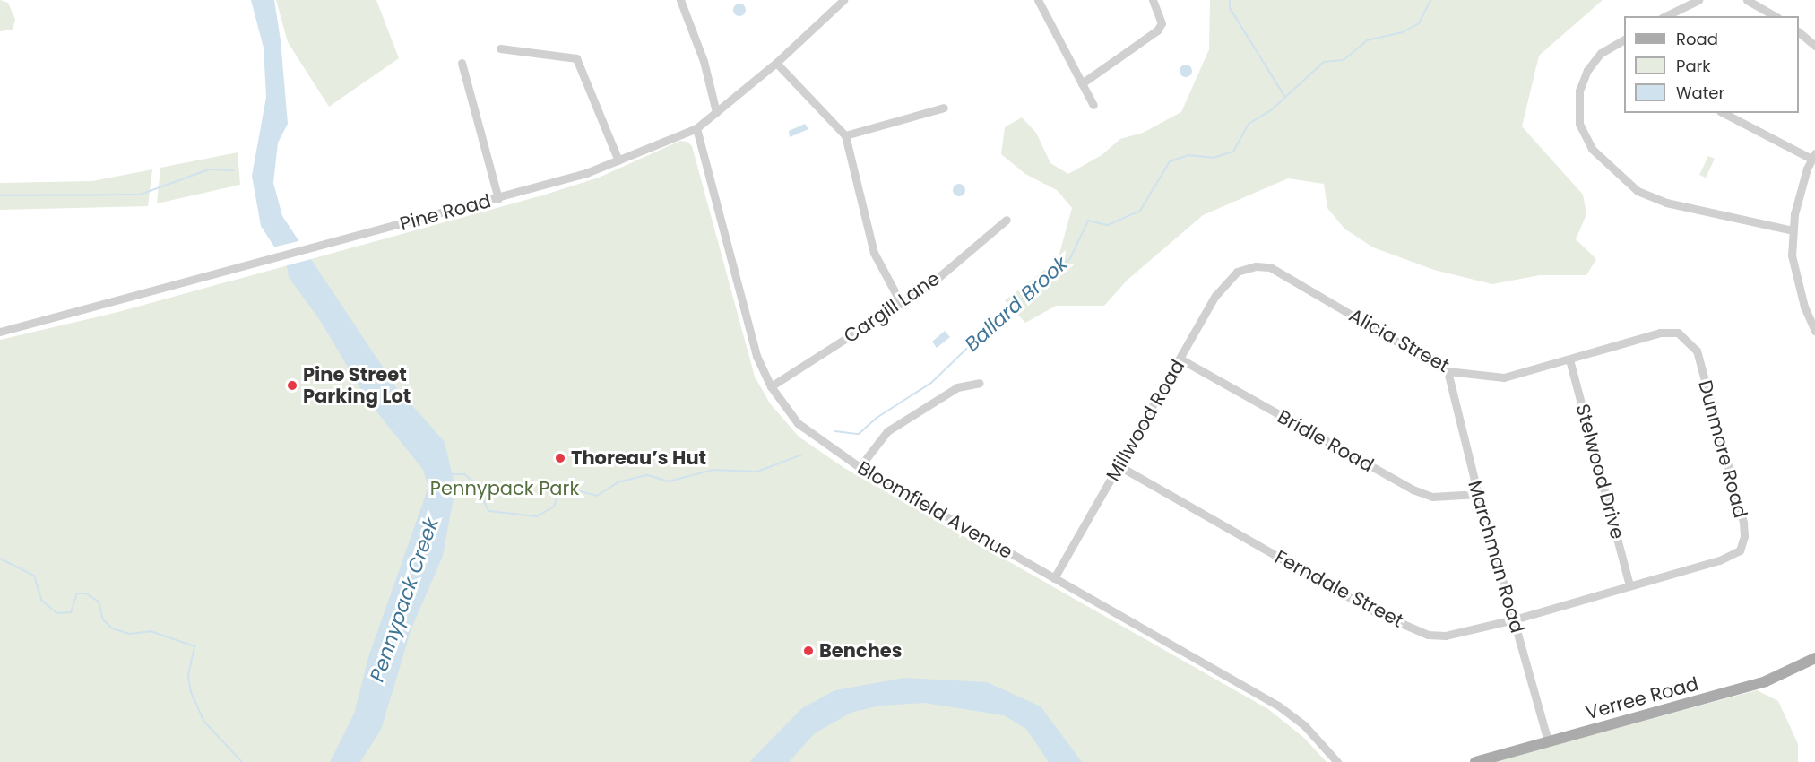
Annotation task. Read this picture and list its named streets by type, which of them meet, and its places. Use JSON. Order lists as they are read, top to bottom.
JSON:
{
  "streets": {
    "main road": ["Verree Road"],
    "street": [
      "Pine Road",
      "Cargill Lane",
      "Alicia Street",
      "Millwood Road",
      "Bridle Road",
      "Dunmore Road",
      "Stelwood Drive",
      "Bloomfield Avenue",
      "Marchman Road",
      "Ferndale Street"
    ]
  },
  "crossings": [
    ["Pine Road", "Bloomfield Avenue"],
    ["Cargill Lane", "Bloomfield Avenue"],
    ["Alicia Street", "Millwood Road"],
    ["Alicia Street", "Dunmore Road"],
    ["Alicia Street", "Stelwood Drive"],
    ["Alicia Street", "Marchman Road"],
    ["Millwood Road", "Bridle Road"],
    ["Millwood Road", "Bloomfield Avenue"],
    ["Millwood Road", "Ferndale Street"],
    ["Bridle Road", "Marchman Road"],
    ["Dunmore Road", "Ferndale Street"],
    ["Stelwood Drive", "Ferndale Street"],
    ["Marchman Road", "Ferndale Street"],
    ["Marchman Road", "Verree Road"]
  ],
  "water": ["Ballard Brook", "Pennypack Creek"],
  "parks": ["Pennypack Park"],
  "places": ["Pine Street Parking Lot", "Thoreau’s Hut", "Benches"],
  "legend": ["Road", "Park", "Water"]
}
